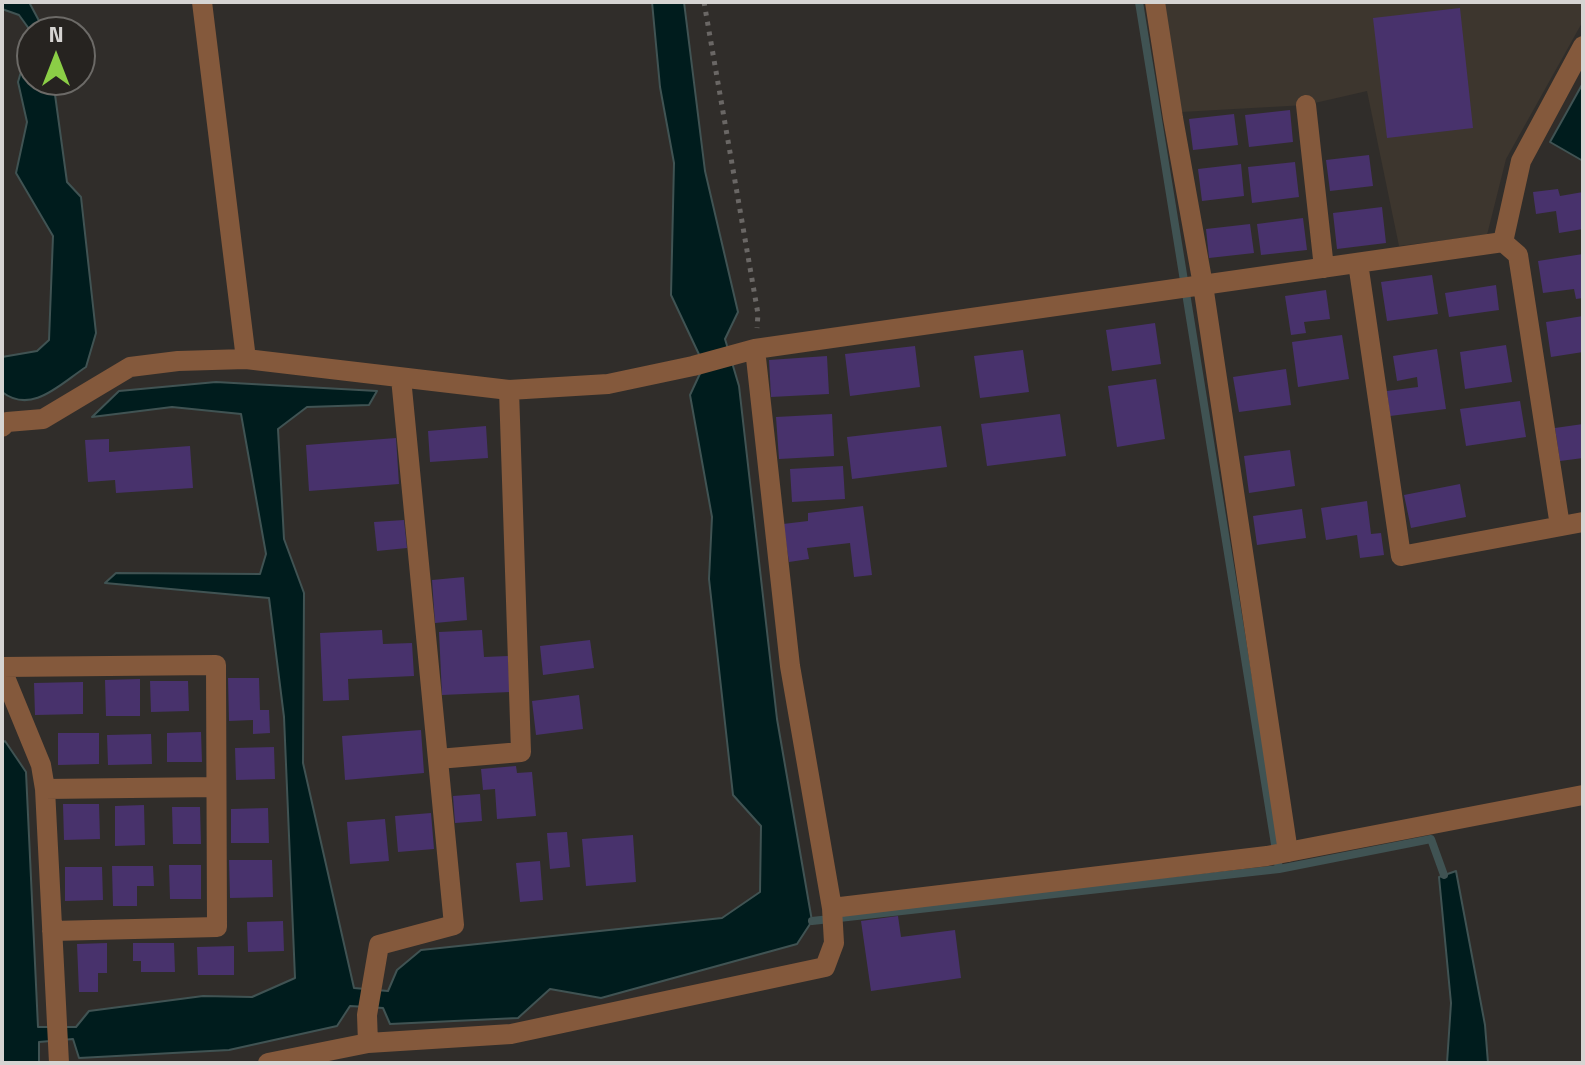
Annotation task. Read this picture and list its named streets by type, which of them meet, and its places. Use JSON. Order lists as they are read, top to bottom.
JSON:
{
  "north": "top"
}
